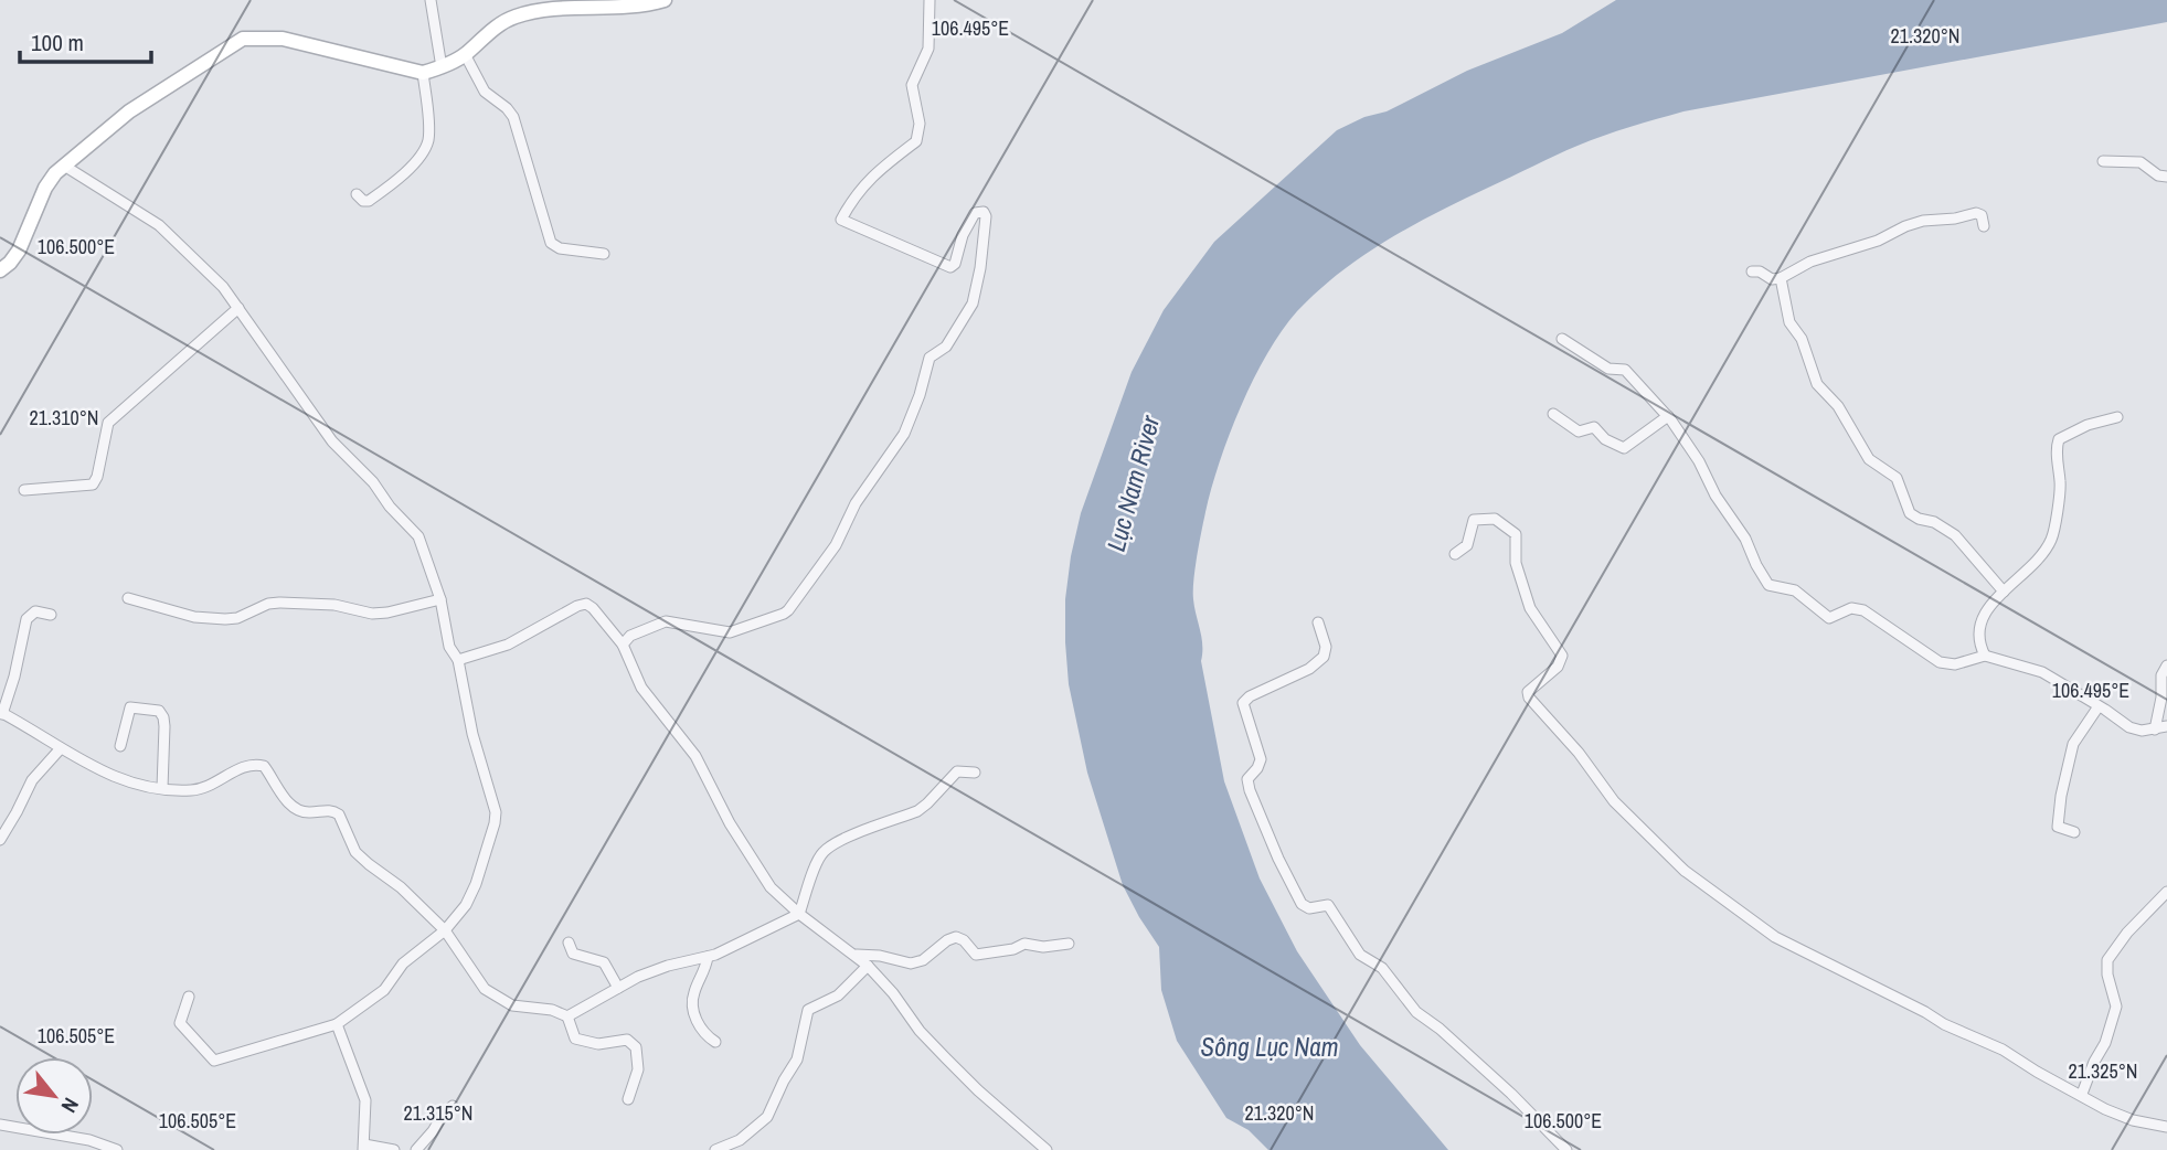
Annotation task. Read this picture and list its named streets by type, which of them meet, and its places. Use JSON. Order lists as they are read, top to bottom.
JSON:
{
  "water": ["Lục Nam River", "Sông Lục Nam"],
  "scale_bar": "100 m",
  "north": "bottom right",
  "coordinates": [
    "106.495°E",
    "21.320°N",
    "106.500°E",
    "21.310°N",
    "106.505°E",
    "21.325°N",
    "21.315°N"
  ]
}
